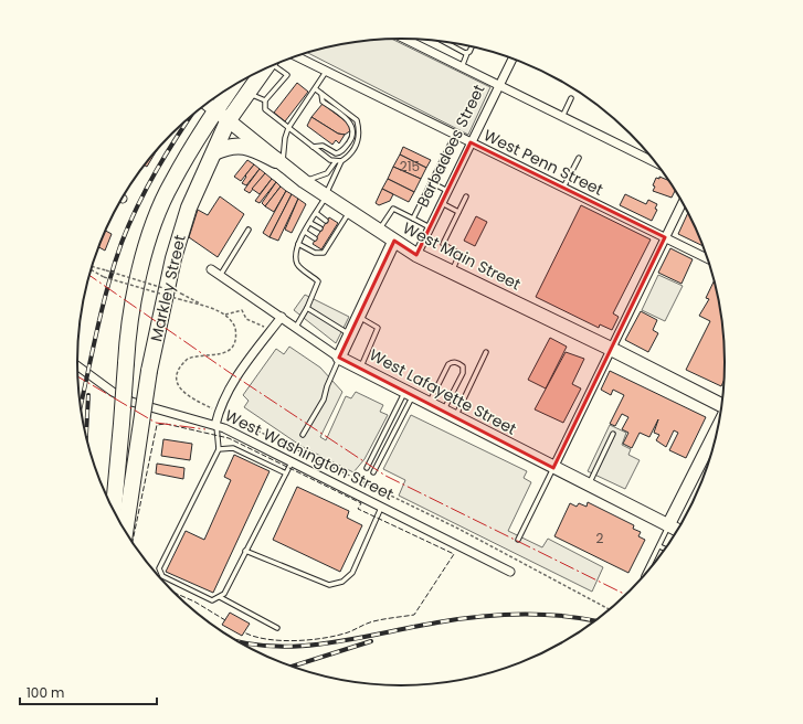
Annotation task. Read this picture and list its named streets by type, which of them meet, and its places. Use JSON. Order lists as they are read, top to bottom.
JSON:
{
  "streets": {
    "highway": ["Markley Street"],
    "main road": ["West Main Street"],
    "street": [
      "Barbadoes Street",
      "West Penn Street",
      "West Lafayette Street",
      "West Washington Street"
    ]
  },
  "crossings": [
    ["Barbadoes Street", "West Penn Street"],
    ["Barbadoes Street", "West Main Street"],
    ["West Main Street", "Markley Street"]
  ],
  "house_numbers": ["215", "2"],
  "scale_bar": "100 m"
}
